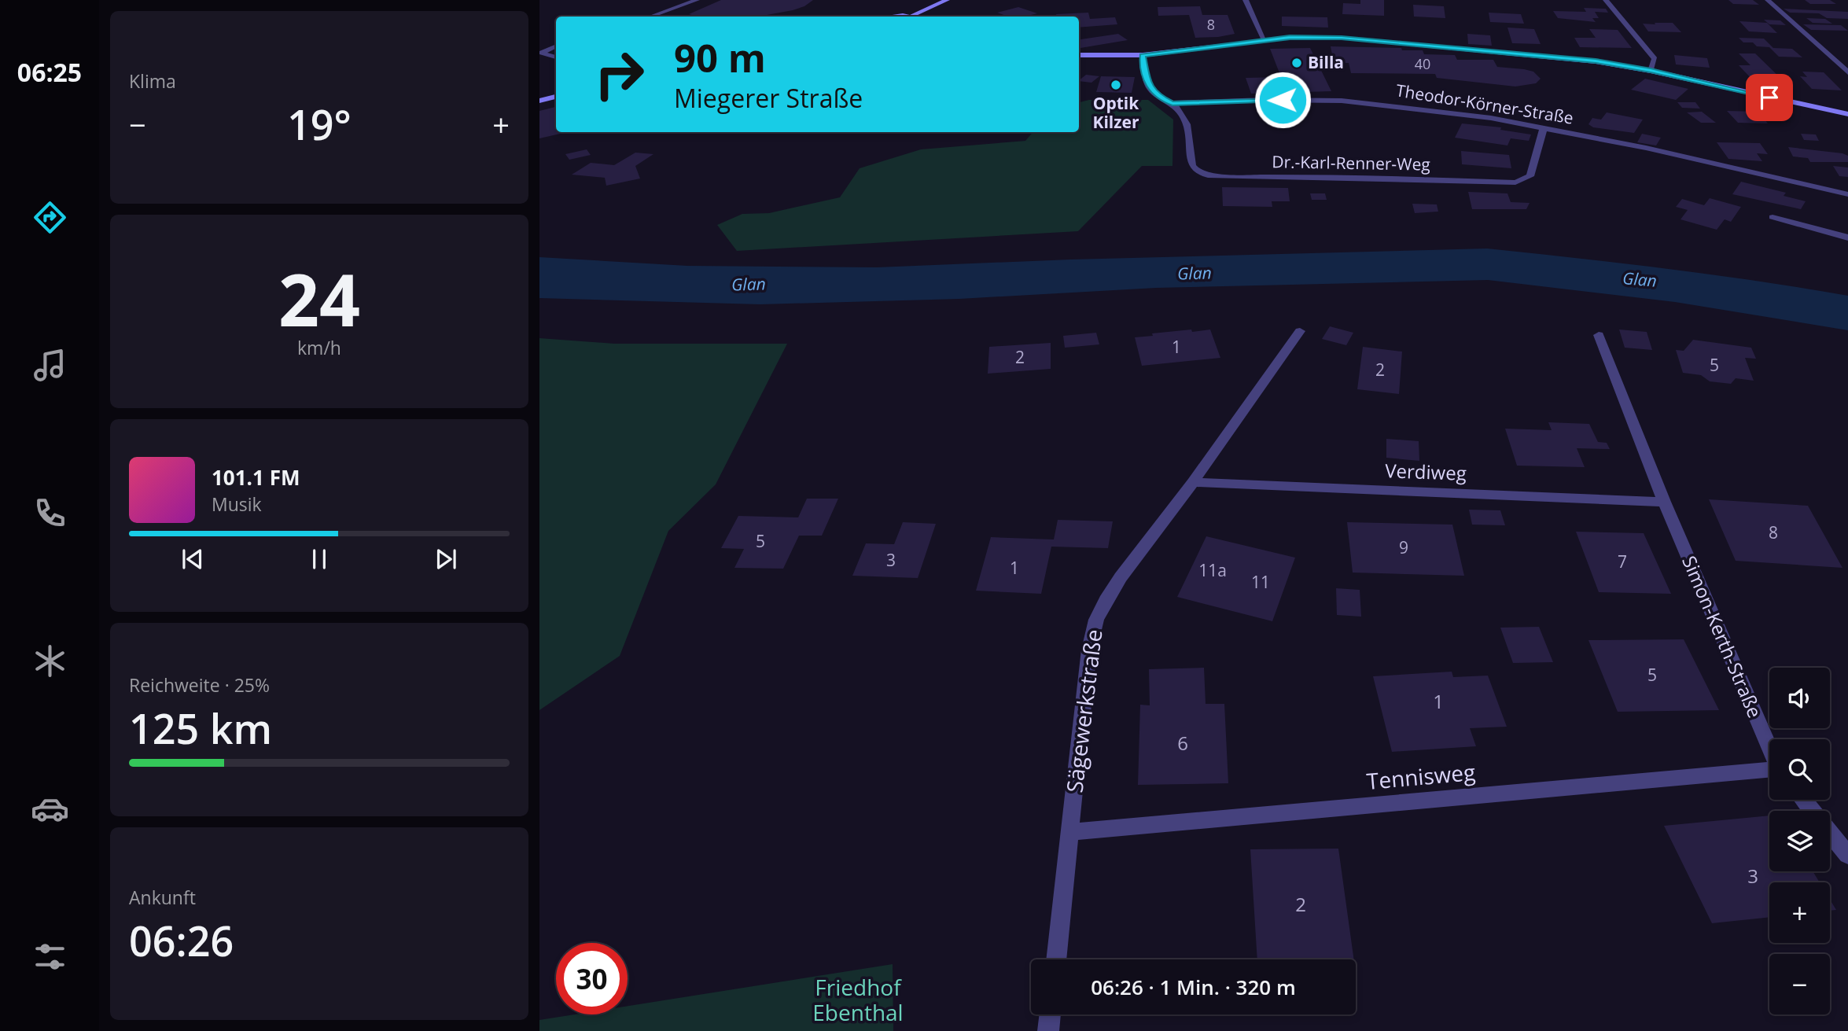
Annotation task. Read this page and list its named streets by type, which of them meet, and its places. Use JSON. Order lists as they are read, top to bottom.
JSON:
{
  "streets": {
    "street": [
      "Theodor-Körner-Straße",
      "Dr.-Karl-Renner-Weg",
      "Verdiweg",
      "Simon-Kerth-Straße",
      "Sägewerkstraße",
      "Tennisweg"
    ]
  },
  "crossings": [
    ["Theodor-Körner-Straße", "Dr.-Karl-Renner-Weg"],
    ["Verdiweg", "Simon-Kerth-Straße"],
    ["Verdiweg", "Sägewerkstraße"],
    ["Sägewerkstraße", "Tennisweg"]
  ],
  "water": ["Glan"],
  "parks": ["Friedhof Ebenthal"],
  "places": ["Billa", "Optik Kilzer"],
  "house_numbers": [
    "8",
    "40",
    "1",
    "2",
    "5",
    "2",
    "8",
    "5",
    "9",
    "3",
    "7",
    "1",
    "11a",
    "11",
    "5",
    "1",
    "6",
    "3",
    "2"
  ],
  "page": {
    "tabs": "06:25",
    "tile": [
      "Klima",
      ["24", "km/h"],
      ["Reichweite · 25%", "125 km"],
      ["Ankunft", "06:26"]
    ],
    "turn": ["90 m", "Miegerer Straße"],
    "heat": ["−", "19°", "+"],
    "song": ["101.1 FM", "Musik"],
    "map_buttons": ["+", "−"],
    "limit": "30",
    "trip": "06:26 · 1 Min. · 320 m"
  }
}
